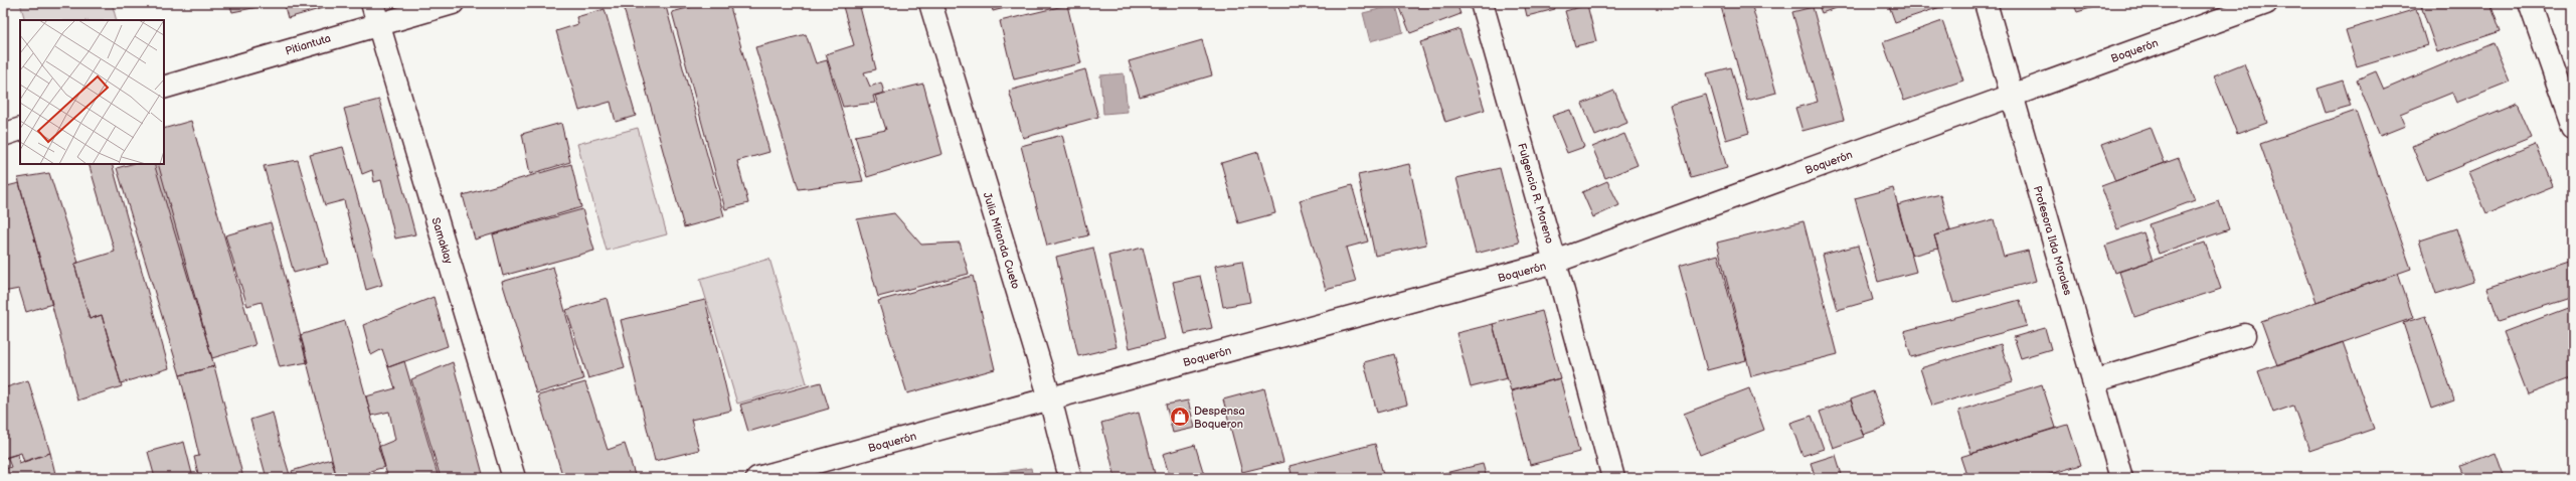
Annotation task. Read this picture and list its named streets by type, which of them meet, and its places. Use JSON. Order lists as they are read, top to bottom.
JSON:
{
  "streets": {
    "street": [
      "Pitiantuta",
      "Boquerón",
      "Fulgencio R. Moreno",
      "Samaklay",
      "Julia Miranda Cueto",
      "Profesora Ilda Morales"
    ]
  },
  "crossings": [
    ["Pitiantuta", "Samaklay"],
    ["Boquerón", "Fulgencio R. Moreno"],
    ["Boquerón", "Julia Miranda Cueto"],
    ["Boquerón", "Profesora Ilda Morales"]
  ],
  "places": {
    "shop": ["Despensa Boqueron"]
  }
}
